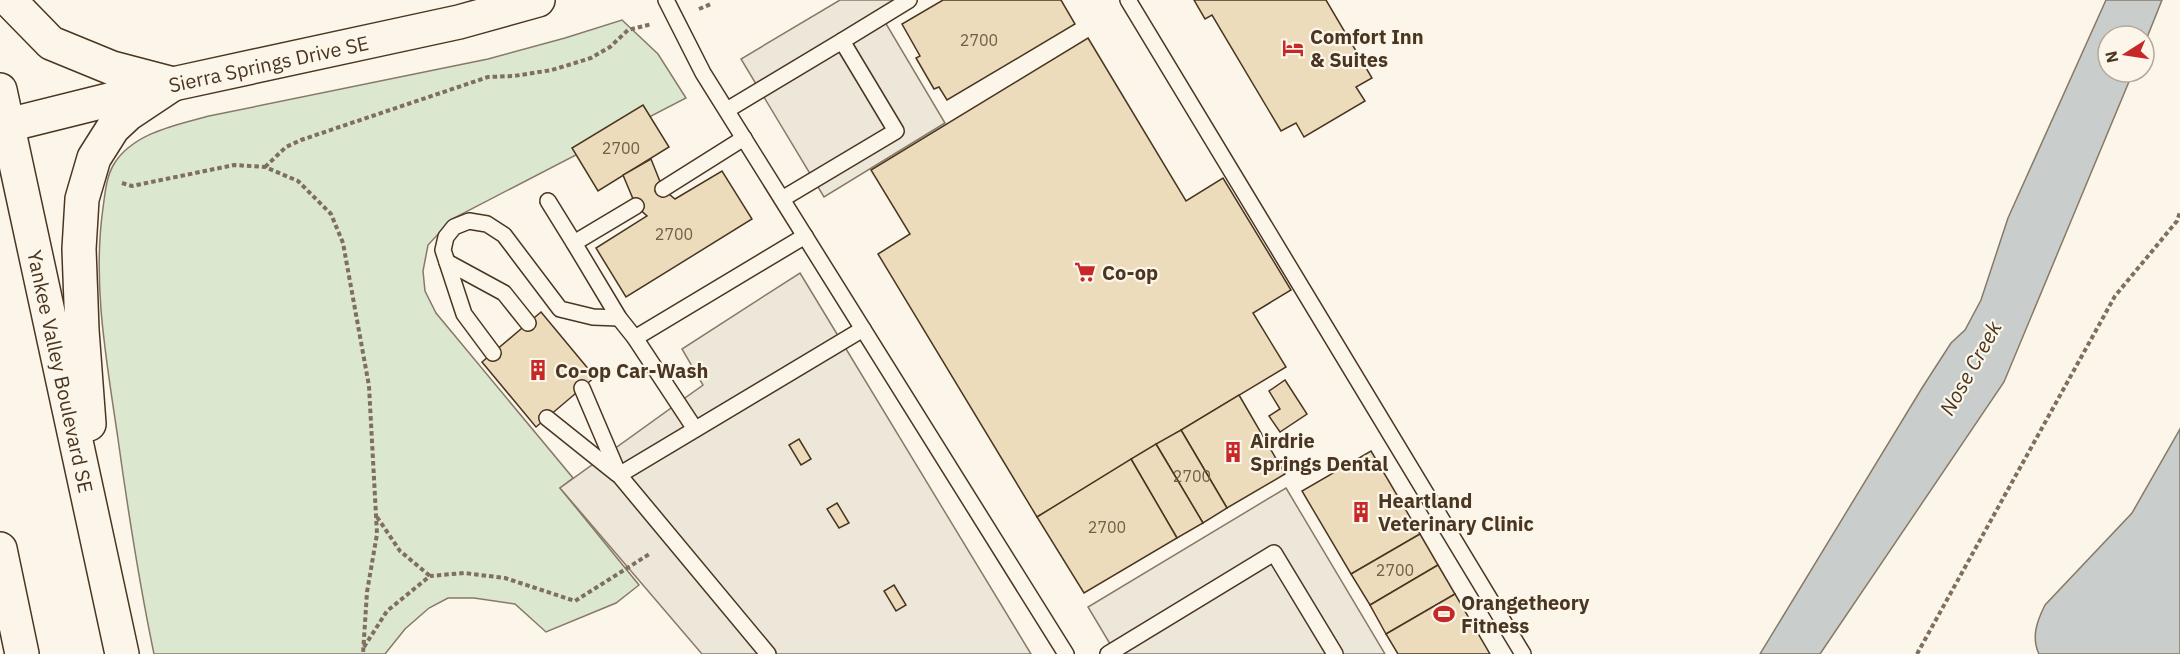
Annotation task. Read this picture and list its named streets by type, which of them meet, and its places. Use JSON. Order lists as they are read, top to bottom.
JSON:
{
  "streets": {
    "main road": ["Sierra Springs Drive SE", "Yankee Valley Boulevard SE"]
  },
  "crossings": [
    ["Sierra Springs Drive SE", "Yankee Valley Boulevard SE"]
  ],
  "water": ["Nose Creek"],
  "places": {
    "hotel": ["Comfort Inn & Suites"],
    "supermarket": ["Co-op"],
    "building": ["Co-op Car-Wash", "Airdrie Springs Dental", "Heartland Veterinary Clinic"],
    "sports": ["Orangetheory Fitness"]
  },
  "house_numbers": [
    "2700",
    "2700",
    "2700",
    "2700",
    "2700",
    "2700"
  ],
  "north": "left"
}
